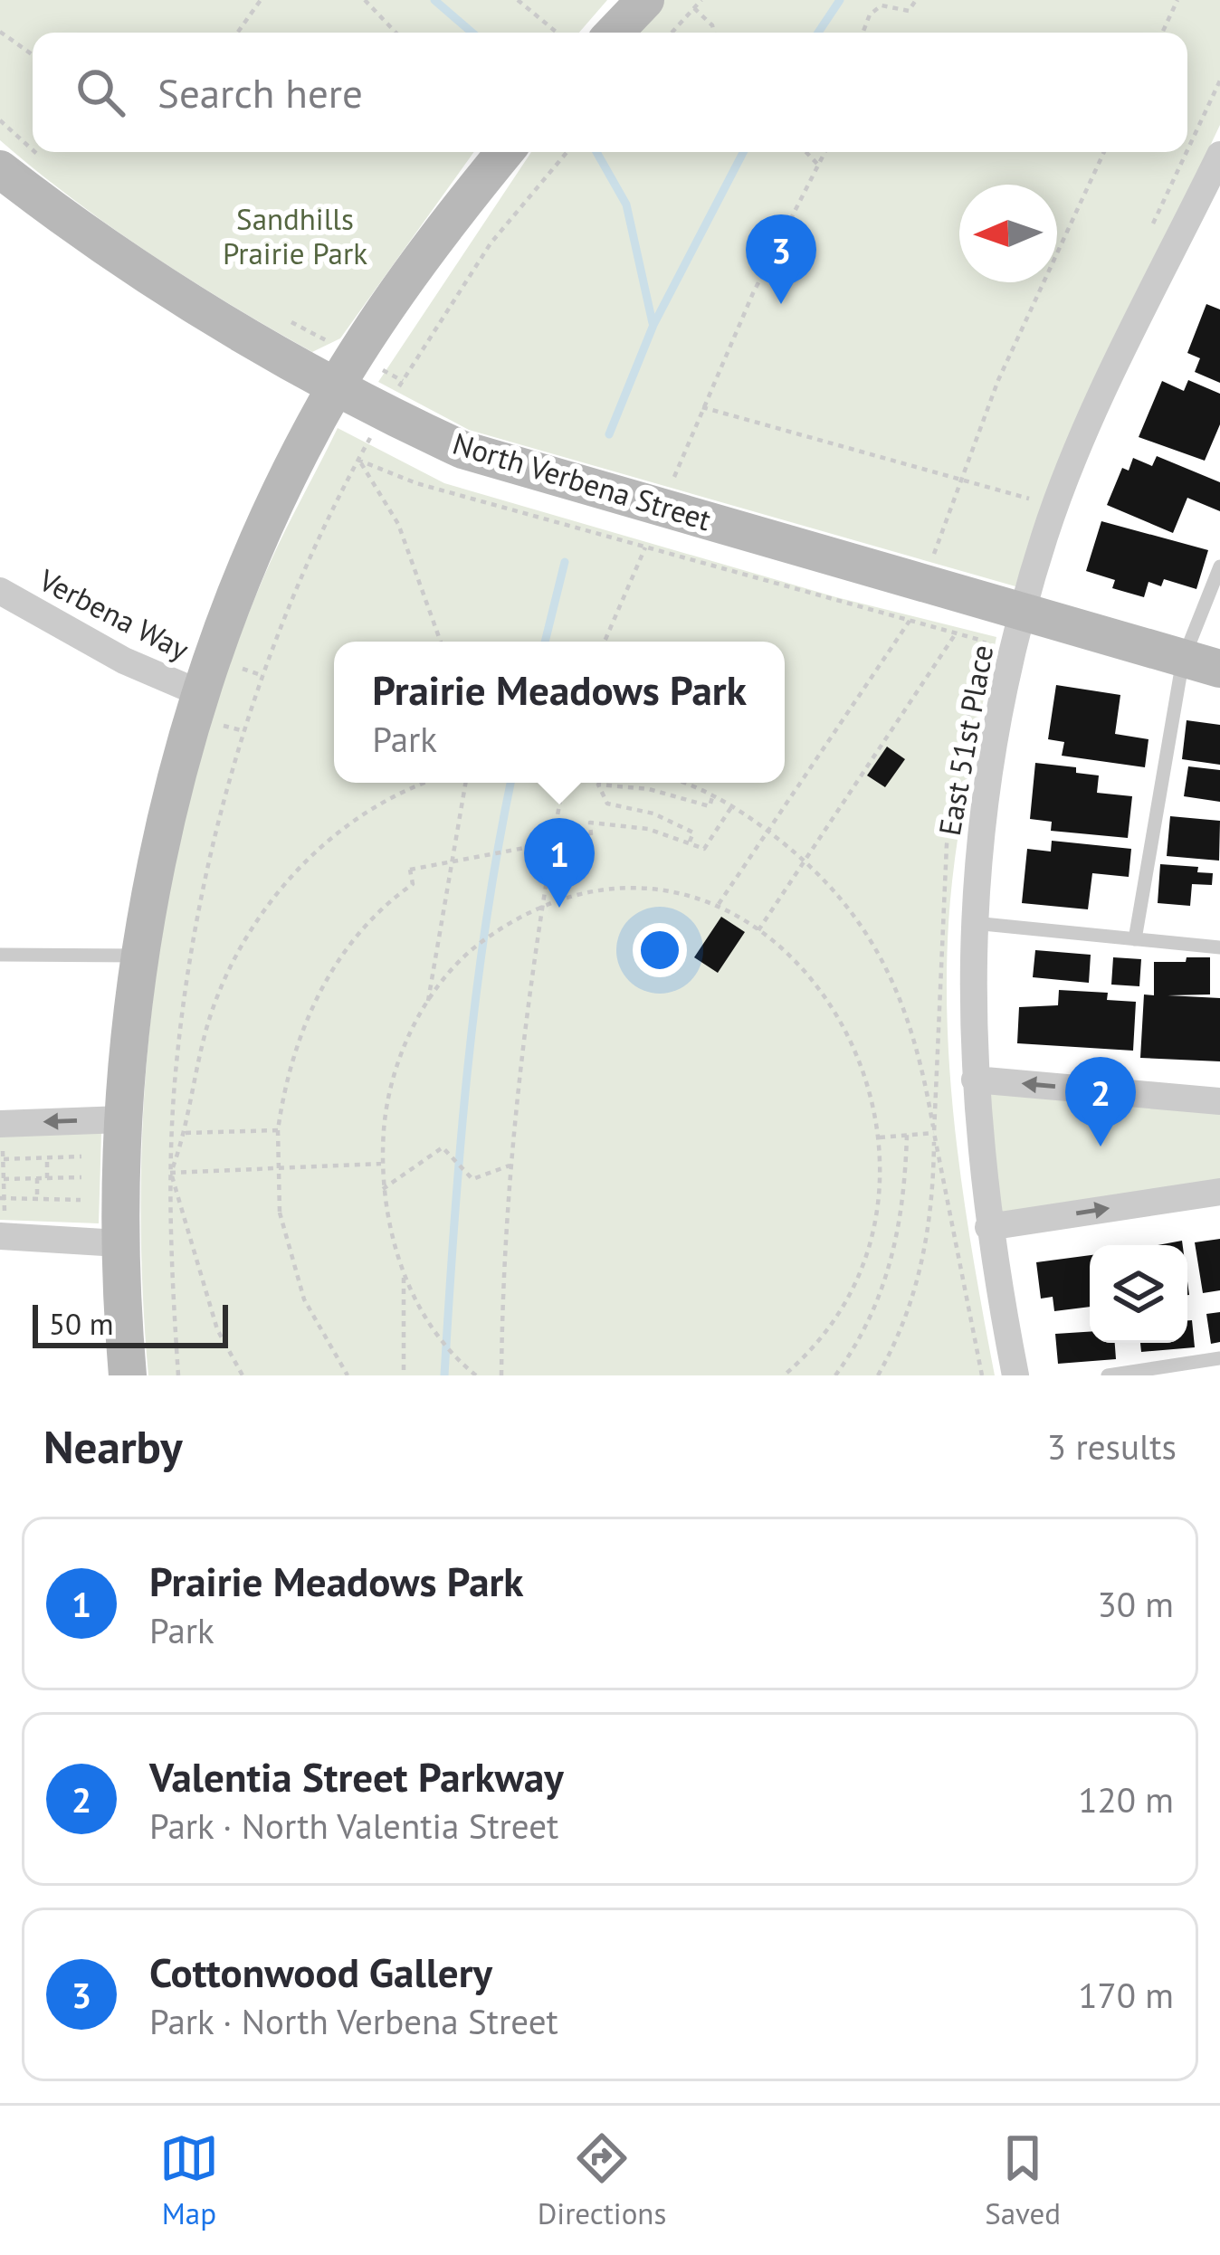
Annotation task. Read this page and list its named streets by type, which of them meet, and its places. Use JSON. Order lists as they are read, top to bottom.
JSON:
{
  "streets": {
    "street": ["North Verbena Street", "Verbena Way", "East 51st Place"]
  },
  "crossings": [
    ["North Verbena Street", "East 51st Place"]
  ],
  "parks": ["Sandhills Prairie Park"],
  "scale_bar": "50 m",
  "north": "left",
  "page": {
    "search": "Search here",
    "pins": ["3", "1", "2"],
    "popup": ["Prairie Meadows Park", "Park"],
    "scale": "50 m",
    "heading": ["Nearby", "3 results"],
    "list": [
      {
        "mark": "1",
        "name": "Prairie Meadows Park",
        "note": "Park",
        "value": "30 m"
      },
      {
        "mark": "2",
        "name": "Valentia Street Parkway",
        "note": "Park · North Valentia Street",
        "value": "120 m"
      },
      {
        "mark": "3",
        "name": "Cottonwood Gallery",
        "note": "Park · North Verbena Street",
        "value": "170 m"
      }
    ],
    "nav": ["Map", "Directions", "Saved"]
  }
}
